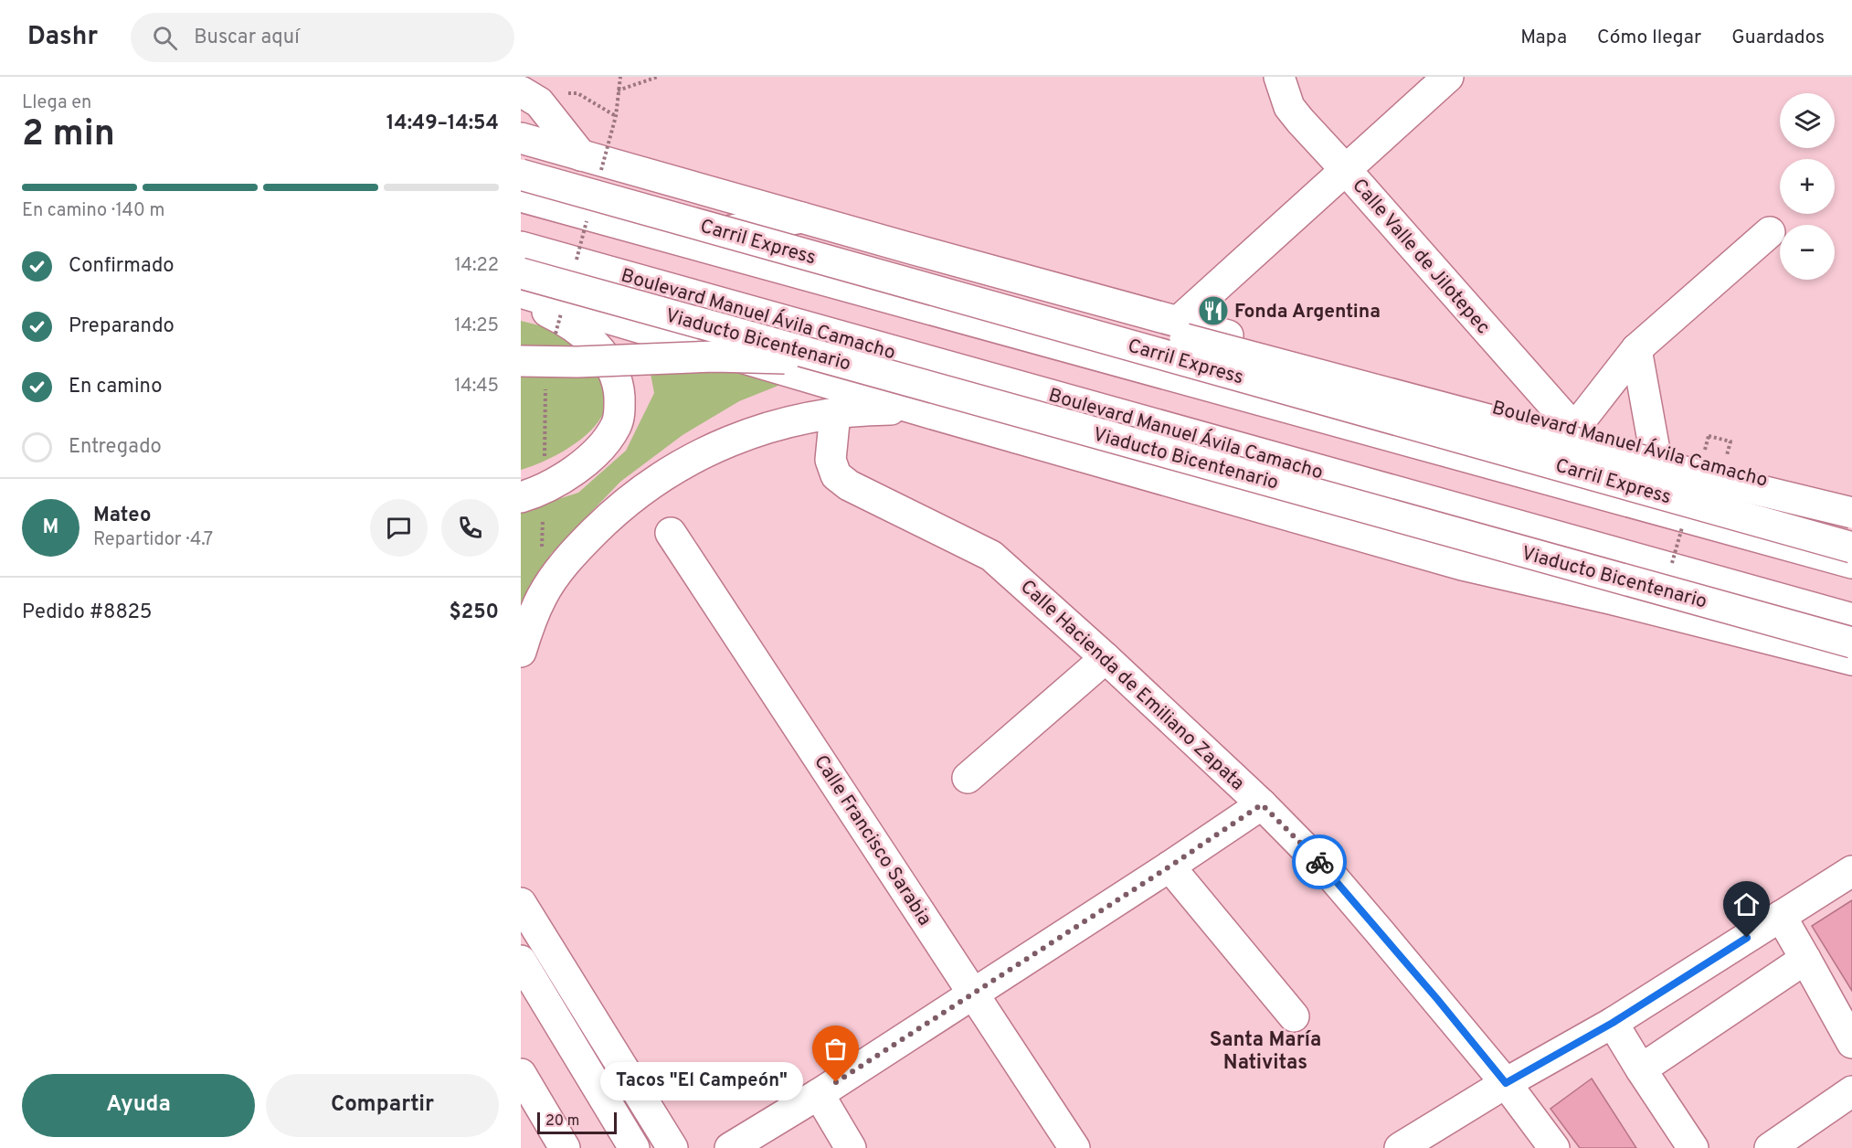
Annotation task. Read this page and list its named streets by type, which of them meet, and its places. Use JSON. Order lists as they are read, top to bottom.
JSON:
{
  "streets": {
    "main road": [
      "Carril Express",
      "Calle Valle de Jilotepec",
      "Boulevard Manuel Ávila Camacho",
      "Viaducto Bicentenario",
      "Calle Hacienda de Emiliano Zapata",
      "Calle Francisco Sarabia"
    ]
  },
  "crossings": [
    ["Calle Valle de Jilotepec", "Boulevard Manuel Ávila Camacho"]
  ],
  "districts": ["Santa María Nativitas"],
  "places": {
    "restaurant": ["Fonda Argentina"],
    "other": ["Tacos \"El Campeón\""]
  },
  "scale_bar": "20 m",
  "page": {
    "header": "Dashr",
    "search": "Buscar aquí",
    "nav": ["Mapa", "Cómo llegar", "Guardados"],
    "heading": ["2 min", "Llega en", "14:49–14:54"],
    "panel": [
      "Mateo",
      "Repartidor · 4.7",
      "Pedido #8825",
      "$250"
    ],
    "map_buttons": ["+", "−"],
    "bar": "En camino · 140 m",
    "list": [
      ["Confirmado", "14:22"],
      ["Preparando", "14:25"],
      ["En camino", "14:45"],
      "Entregado"
    ],
    "round": "M",
    "bubble": "Tacos \"El Campeón\"",
    "buttons": ["Ayuda", "Compartir"],
    "scale": "20 m"
  }
}
